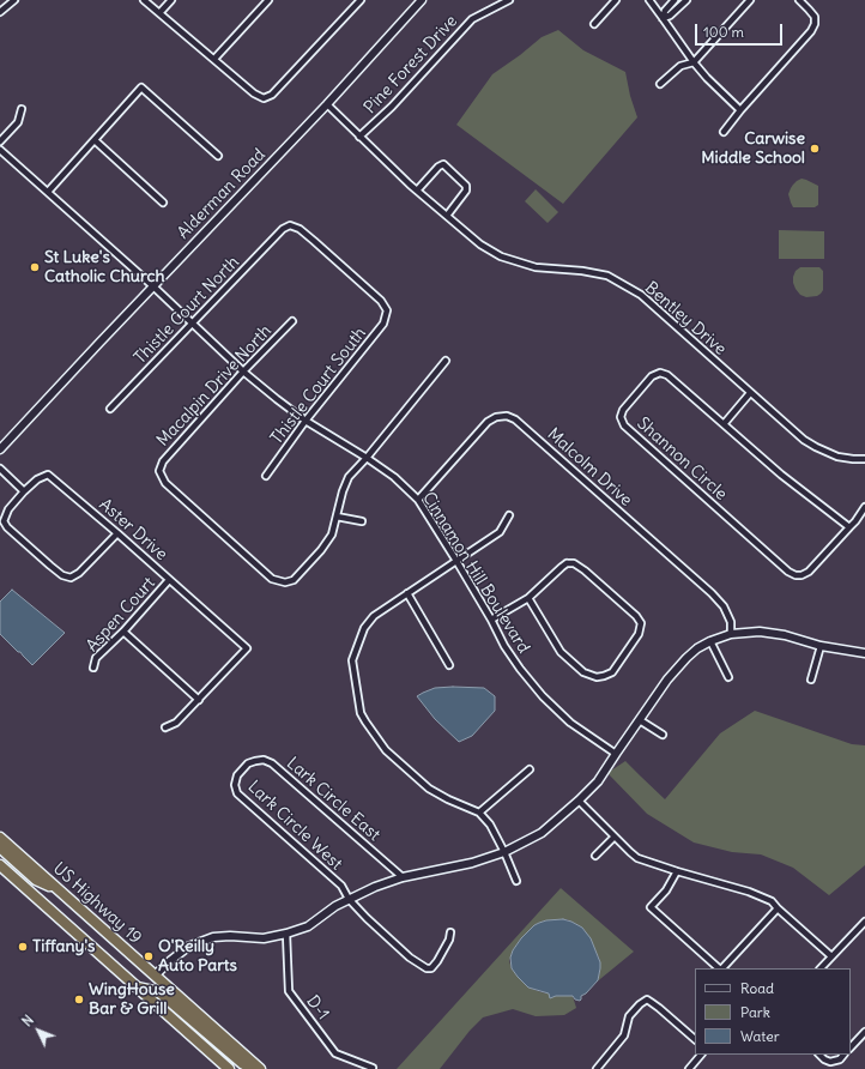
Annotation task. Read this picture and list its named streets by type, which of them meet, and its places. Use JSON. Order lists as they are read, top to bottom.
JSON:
{
  "streets": {
    "highway": ["US Highway 19"],
    "street": [
      "Pine Forest Drive",
      "Alderman Road",
      "Thistle Court North",
      "Bentley Drive",
      "Macalpin Drive North",
      "Thistle Court South",
      "Shannon Circle",
      "Malcolm Drive",
      "Aster Drive",
      "Cinnamon Hill Boulevard",
      "Aspen Court",
      "Lark Circle East",
      "Lark Circle West",
      "D-1"
    ]
  },
  "crossings": [
    ["Pine Forest Drive", "Bentley Drive"],
    ["Alderman Road", "Bentley Drive"],
    ["Alderman Road", "Cinnamon Hill Boulevard"],
    ["Thistle Court North", "Thistle Court South"],
    ["Thistle Court North", "Cinnamon Hill Boulevard"],
    ["Macalpin Drive North", "Cinnamon Hill Boulevard"],
    ["Thistle Court South", "Cinnamon Hill Boulevard"],
    ["Malcolm Drive", "Cinnamon Hill Boulevard"],
    ["Aster Drive", "Aspen Court"],
    ["Lark Circle East", "Lark Circle West"]
  ],
  "places": [
    "Carwise Middle School",
    "St Luke's Catholic Church",
    "Tiffany's",
    "O'Reilly Auto Parts",
    "WingHouse Bar & Grill"
  ],
  "legend": ["Road", "Park", "Water"],
  "scale_bar": "100 m",
  "north": "top left"
}
